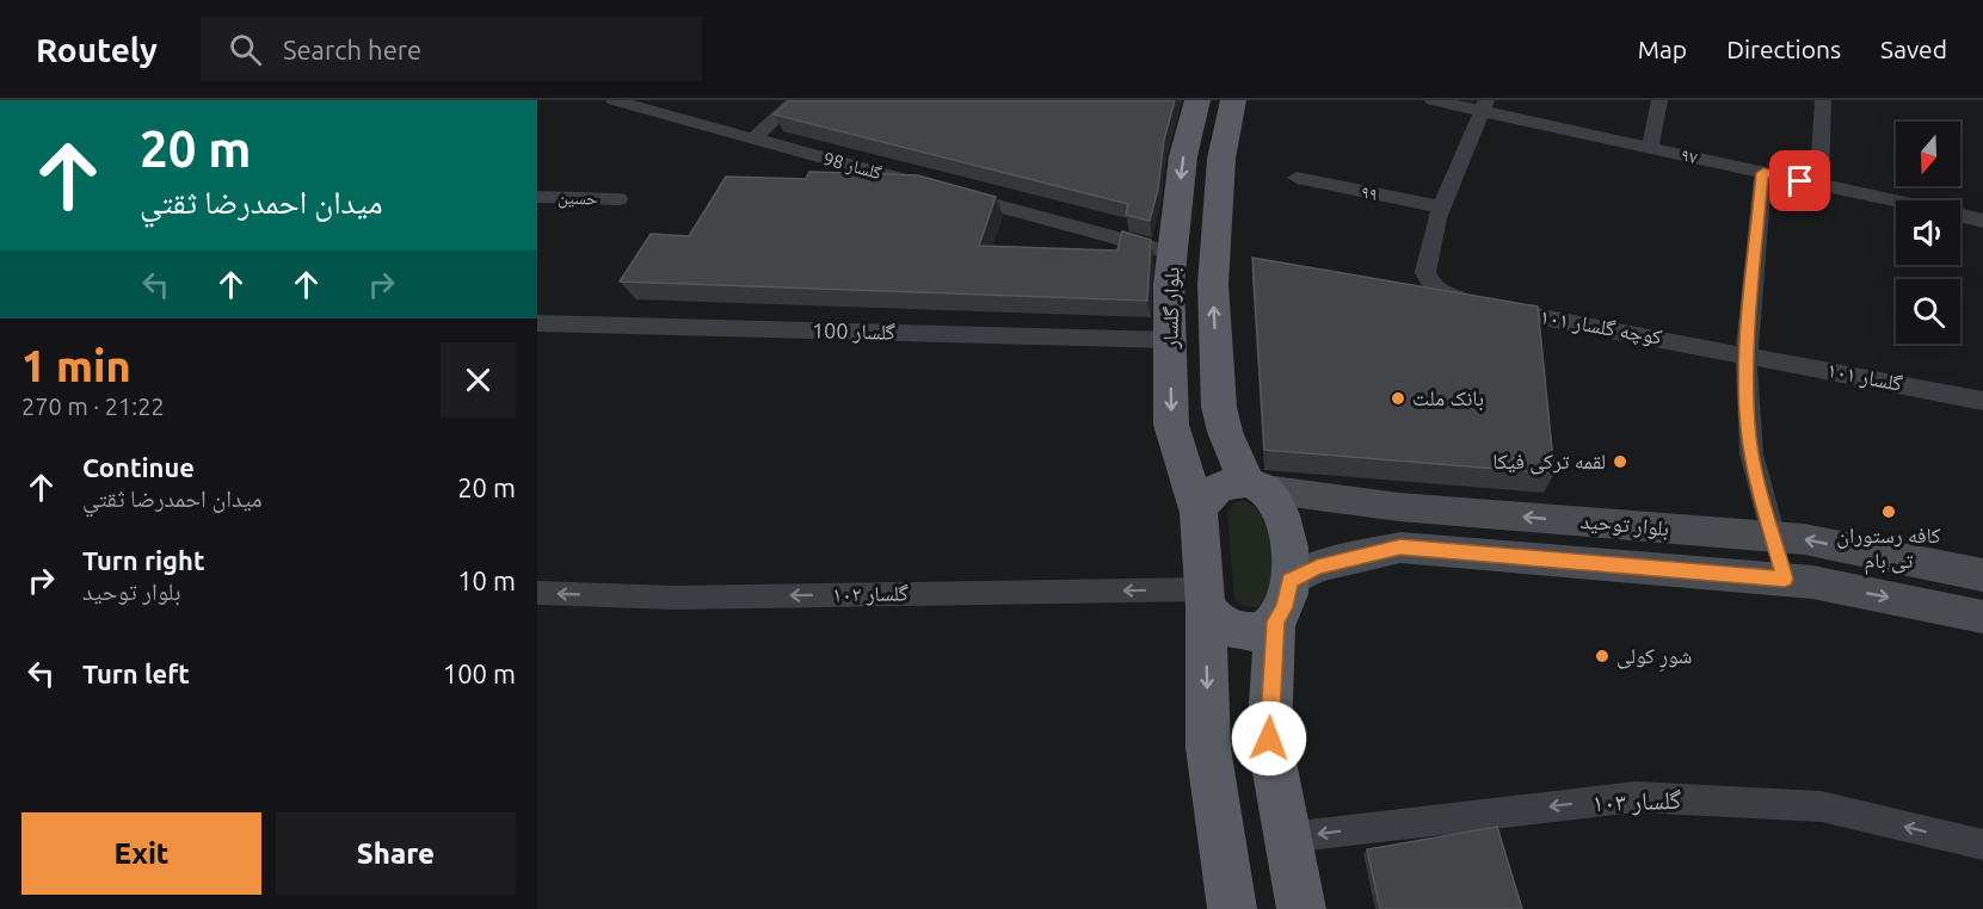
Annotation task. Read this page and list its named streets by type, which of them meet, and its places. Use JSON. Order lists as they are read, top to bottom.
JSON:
{
  "streets": {
    "main road": ["بلوار گلسار", "بلوار توحید"],
    "street": [
      "۹۷",
      "گلسار 98",
      "۹۹",
      "حسین",
      "کوچه گلسار ۱۰۱",
      "گلسار 100",
      "گلسار ۱۰۱",
      "گلسار ۱۰۲",
      "گلسار ۱۰۳"
    ]
  },
  "crossings": [
    ["گلسار 98", "بلوار گلسار"],
    ["۹۹", "کوچه گلسار ۱۰۱"],
    ["بلوار گلسار", "گلسار 100"],
    ["بلوار گلسار", "بلوار توحید"],
    ["بلوار گلسار", "گلسار ۱۰۲"],
    ["کوچه گلسار ۱۰۱", "گلسار ۱۰۱"],
    ["بلوار توحید", "گلسار ۱۰۲"]
  ],
  "one_way": ["گلسار ۱۰۲", "گلسار ۱۰۳"],
  "places": [
    "بانک ملت",
    "لقمه ترکی فیکا",
    "کافه رستوران تی بام",
    "شورِ کولی"
  ],
  "north": "bottom",
  "page": {
    "header": "Routely",
    "search": "Search here",
    "nav": ["Map", "Directions", "Saved"],
    "turn": ["20 m", "میدان احمدرضا ثقتي"],
    "heading": ["1 min", "270 m · 21:22"],
    "list": [
      {
        "name": "Continue",
        "note": "میدان احمدرضا ثقتي",
        "value": "20 m"
      },
      {
        "name": "Turn right",
        "note": "بلوار توحید",
        "value": "10 m"
      },
      {
        "name": "Turn left",
        "value": "100 m"
      }
    ],
    "buttons": ["Exit", "Share"]
  }
}
